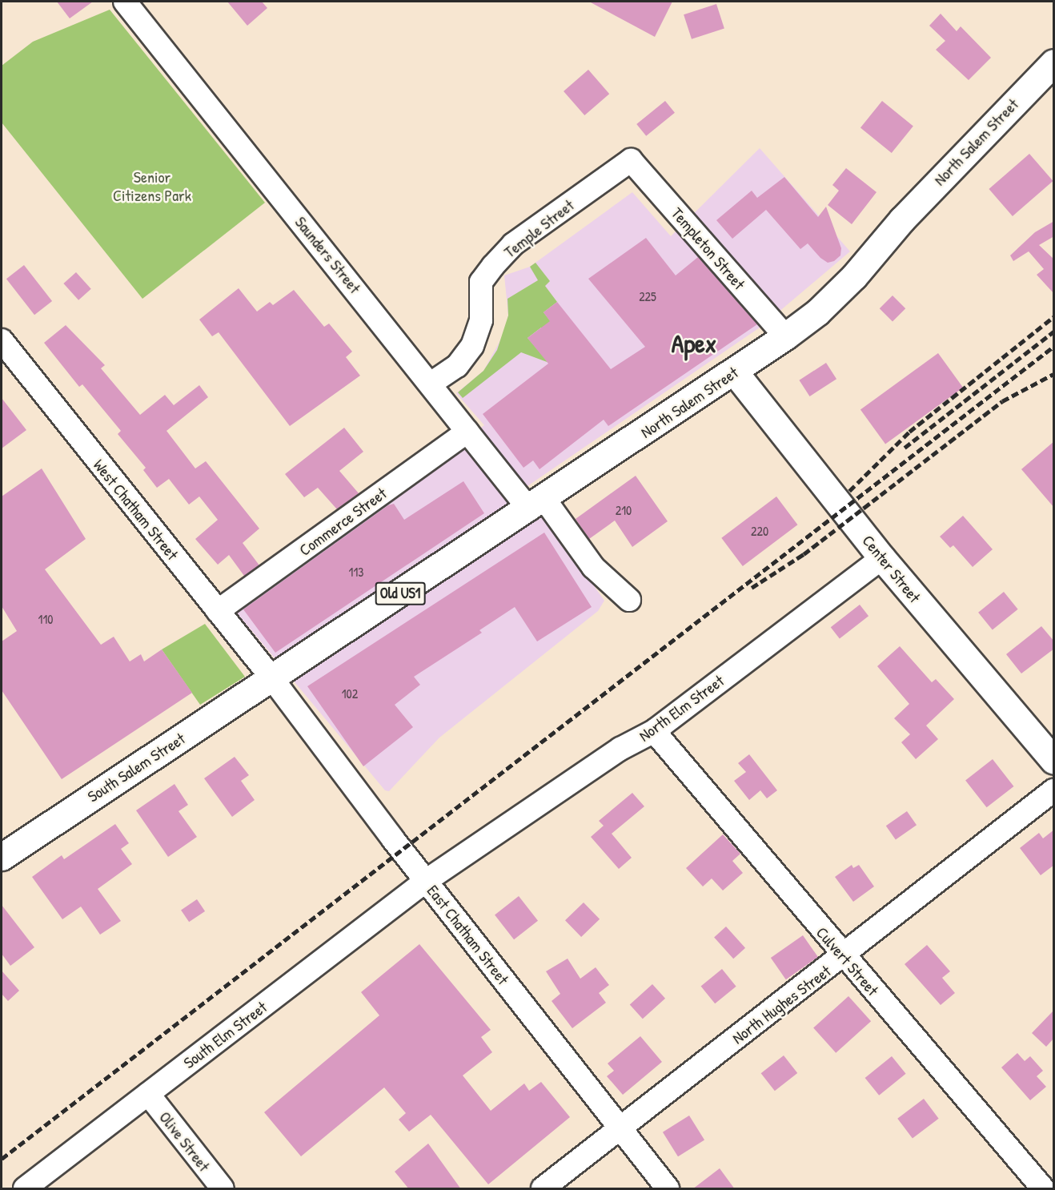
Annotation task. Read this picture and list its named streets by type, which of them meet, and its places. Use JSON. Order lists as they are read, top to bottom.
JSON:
{
  "streets": {
    "main road": [
      "North Salem Street",
      "Center Street",
      "Old US1",
      "South Salem Street"
    ],
    "street": [
      "Temple Street",
      "Templeton Street",
      "Saunders Street",
      "West Chatham Street",
      "Commerce Street",
      "North Elm Street",
      "East Chatham Street",
      "Culvert Street",
      "North Hughes Street",
      "South Elm Street",
      "Olive Street"
    ]
  },
  "crossings": [
    ["North Salem Street", "Templeton Street"],
    ["North Salem Street", "Saunders Street"],
    ["North Salem Street", "West Chatham Street"],
    ["North Salem Street", "Center Street"],
    ["North Salem Street", "South Salem Street"],
    ["North Salem Street", "East Chatham Street"],
    ["Temple Street", "Templeton Street"],
    ["Temple Street", "Saunders Street"],
    ["Saunders Street", "Commerce Street"],
    ["West Chatham Street", "Commerce Street"],
    ["West Chatham Street", "South Salem Street"],
    ["West Chatham Street", "East Chatham Street"],
    ["Center Street", "North Elm Street"],
    ["North Elm Street", "East Chatham Street"],
    ["North Elm Street", "Culvert Street"],
    ["North Elm Street", "South Elm Street"],
    ["South Salem Street", "East Chatham Street"],
    ["East Chatham Street", "North Hughes Street"],
    ["East Chatham Street", "South Elm Street"],
    ["Culvert Street", "North Hughes Street"],
    ["South Elm Street", "Olive Street"]
  ],
  "districts": ["Apex"],
  "parks": ["Senior Citizens Park"],
  "house_numbers": [
    "225",
    "210",
    "220",
    "113",
    "110",
    "102"
  ]
}
